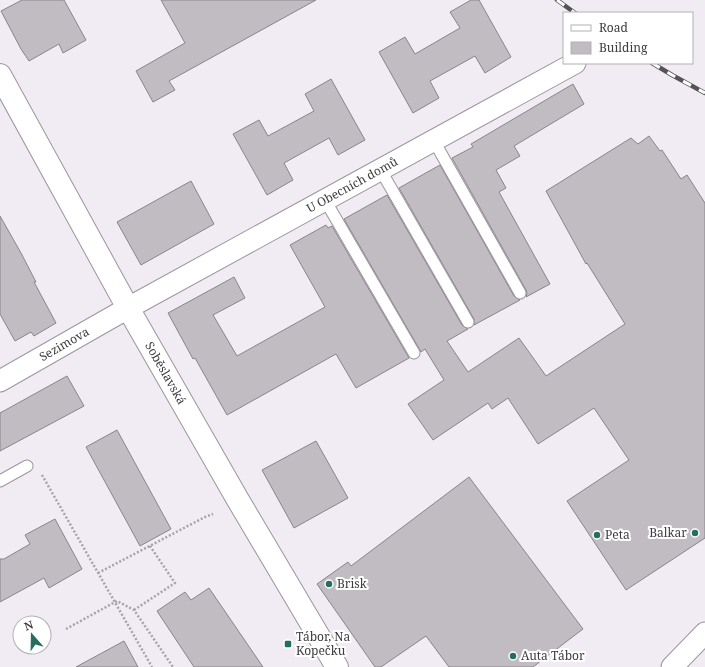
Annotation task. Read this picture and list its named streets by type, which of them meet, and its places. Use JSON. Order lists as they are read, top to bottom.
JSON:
{
  "streets": {
    "main road": ["Soběslavská"],
    "street": ["U Obecních domů", "Sezimova"]
  },
  "crossings": [
    ["U Obecních domů", "Sezimova"],
    ["U Obecních domů", "Soběslavská"],
    ["Sezimova", "Soběslavská"]
  ],
  "places": {
    "other": [
      "Balkar",
      "Peta",
      "Brisk",
      "Auta Tábor"
    ],
    "transit": ["Tábor, Na Kopečku"]
  },
  "legend": ["Road", "Building"],
  "north": "top"
}
